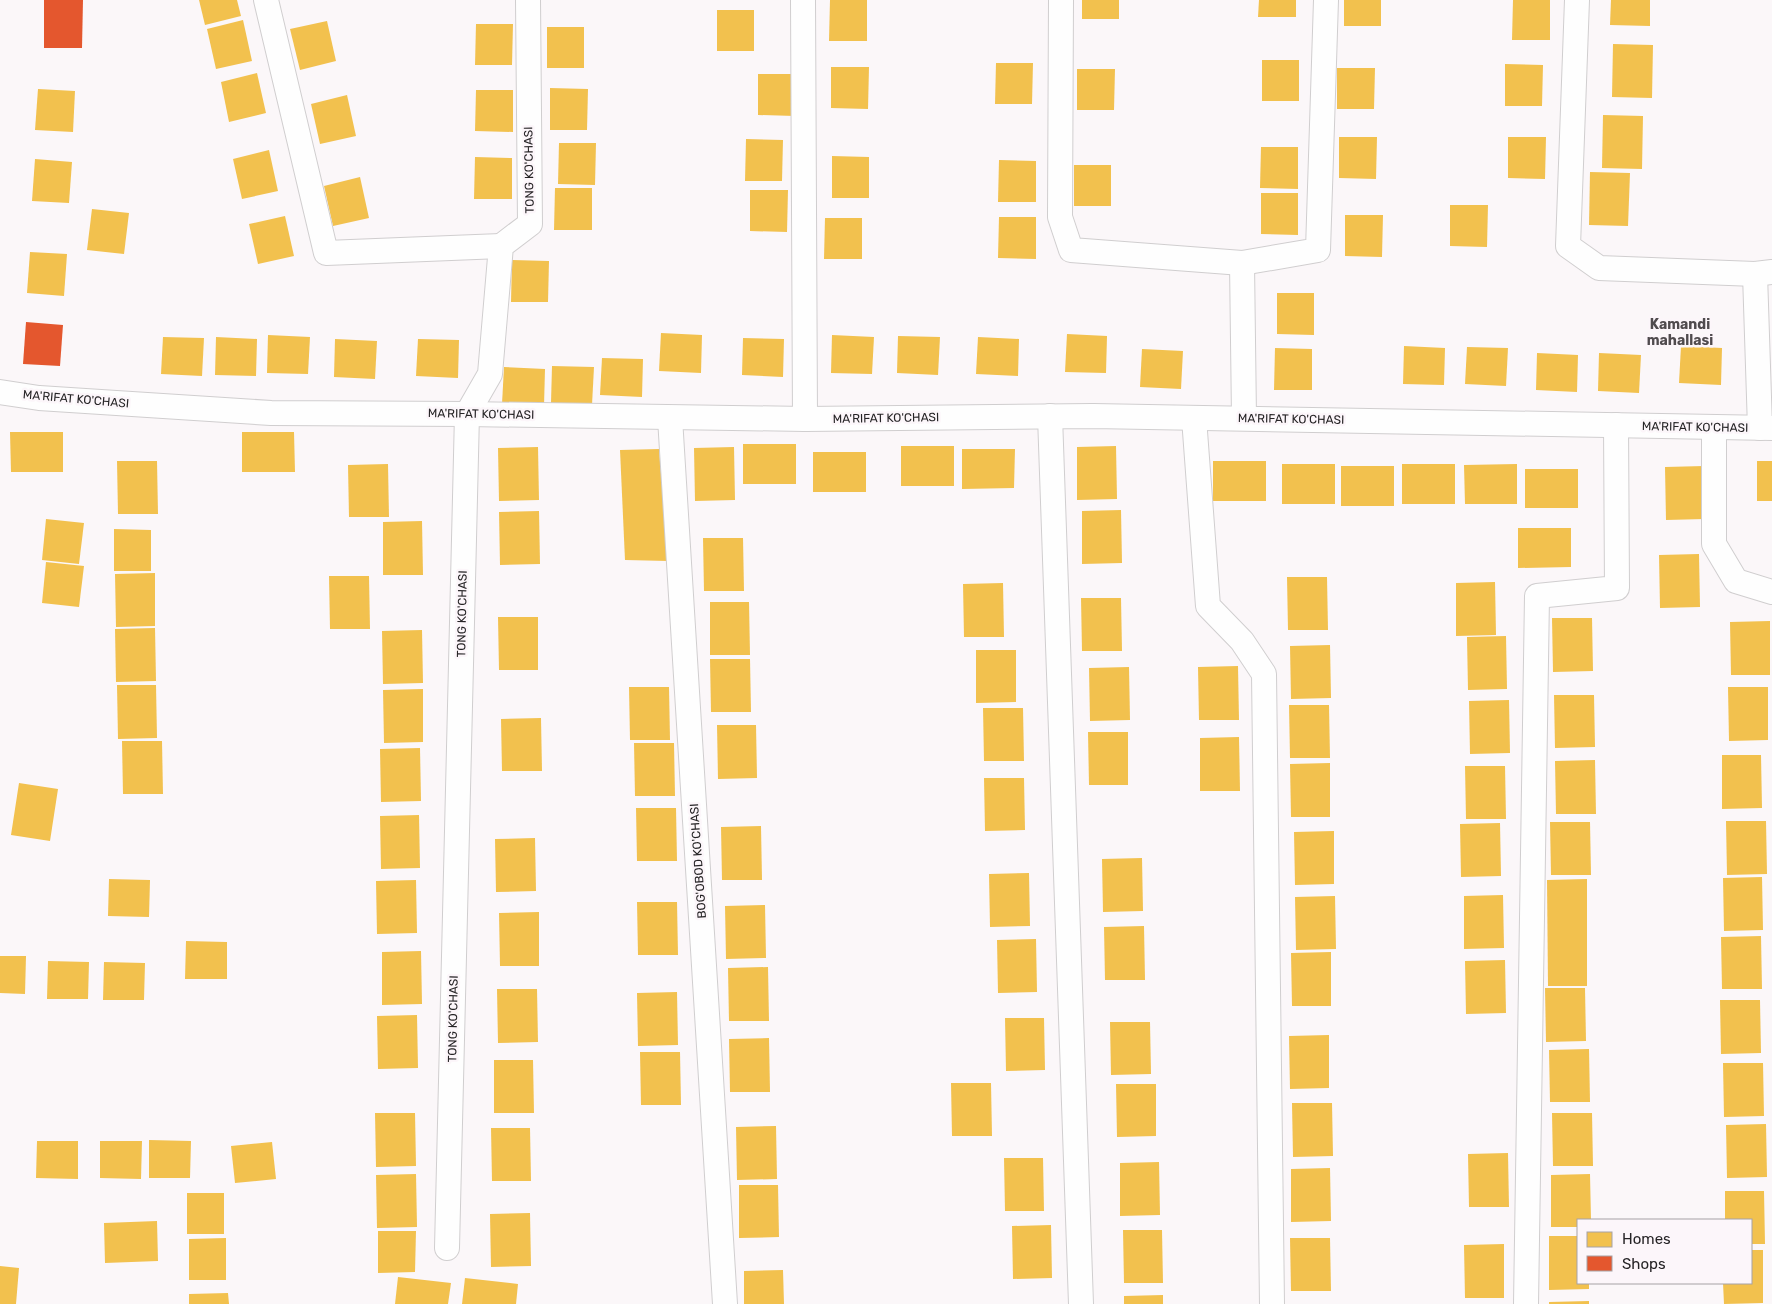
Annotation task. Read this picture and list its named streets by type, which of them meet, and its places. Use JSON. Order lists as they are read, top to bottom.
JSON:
{
  "streets": {
    "street": ["TONG KO'CHASI", "MA'RIFAT KO'CHASI", "BOG'OBOD KO'CHASI"]
  },
  "crossings": [
    ["TONG KO'CHASI", "MA'RIFAT KO'CHASI"],
    ["MA'RIFAT KO'CHASI", "BOG'OBOD KO'CHASI"]
  ],
  "districts": ["Kamandi mahallasi"],
  "legend": ["Homes", "Shops"]
}
